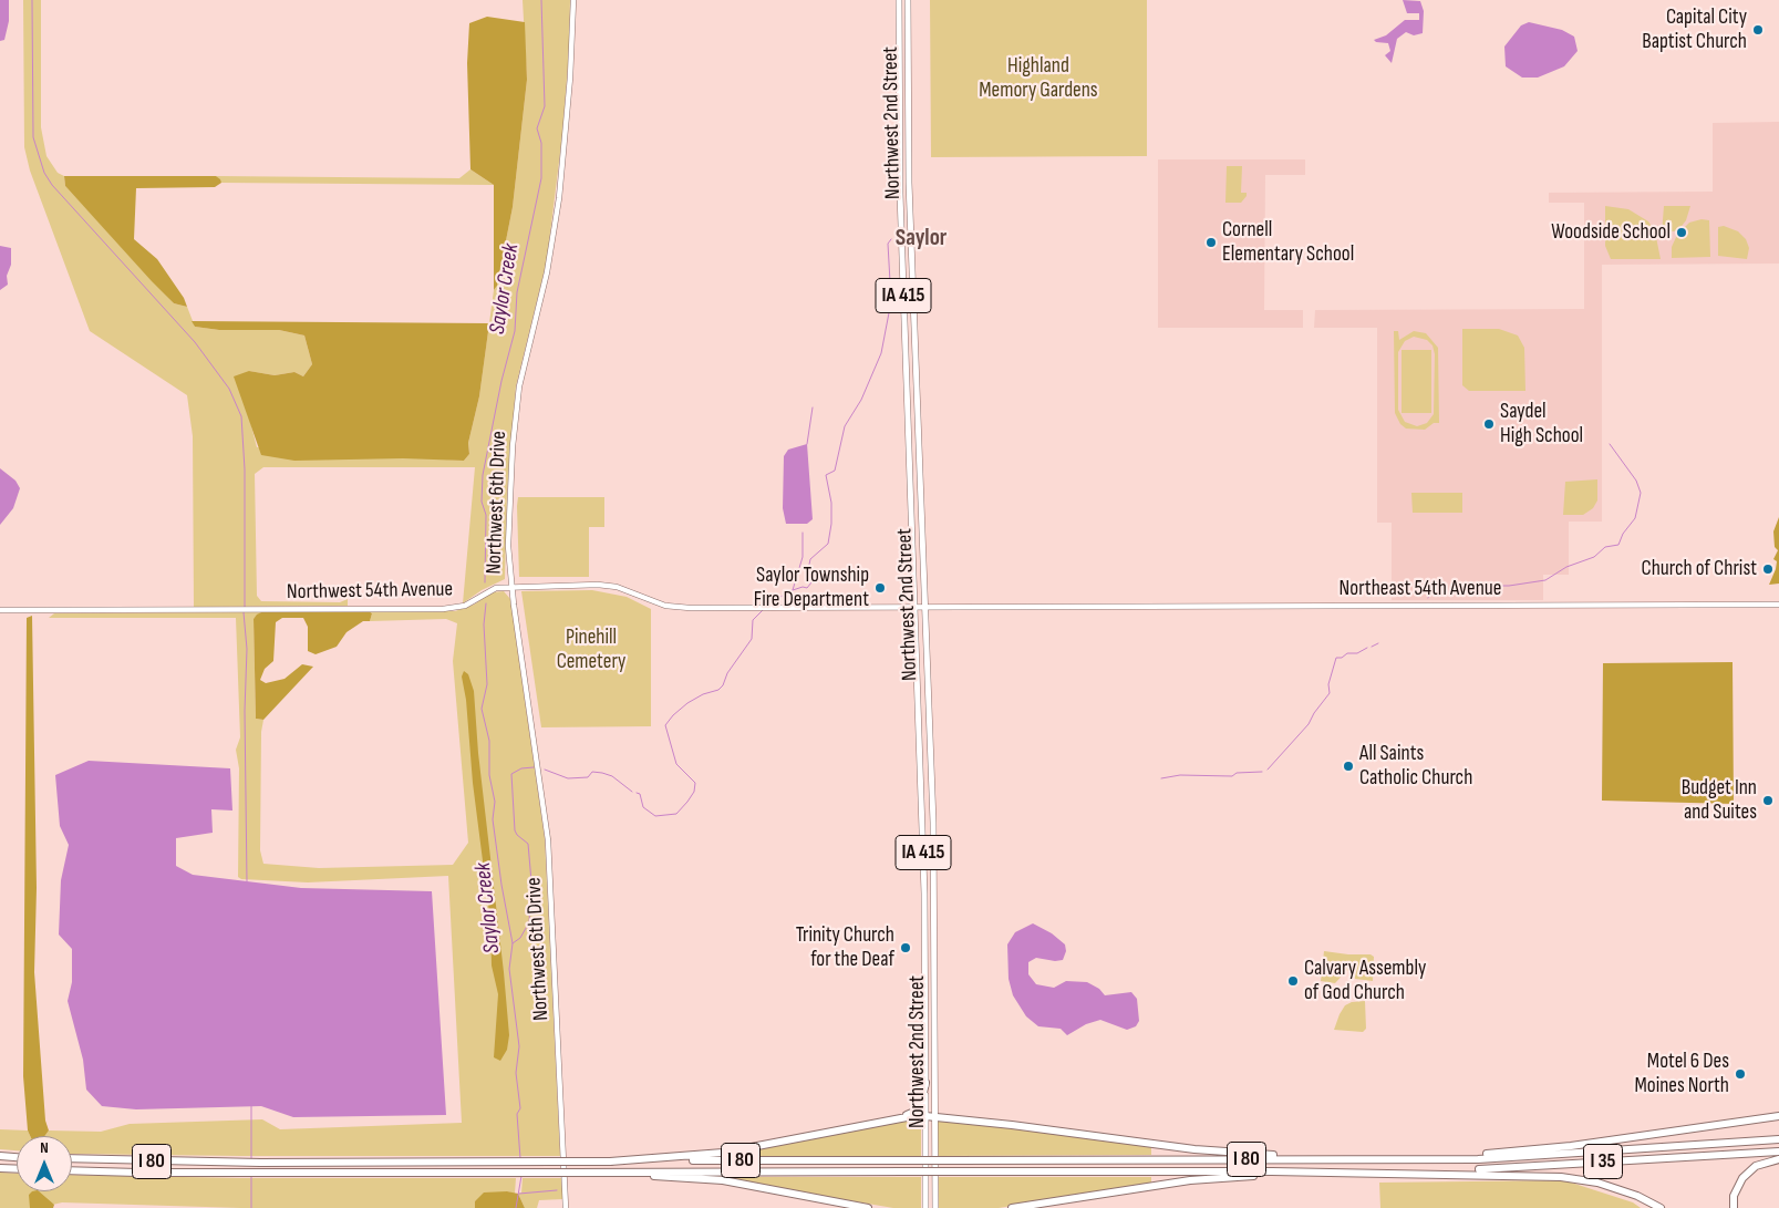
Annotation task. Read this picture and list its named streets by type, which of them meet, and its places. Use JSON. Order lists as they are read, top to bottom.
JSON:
{
  "streets": {
    "highway": ["I 80", "I 35"],
    "main road": [
      "Northwest 2nd Street",
      "IA 415",
      "Northwest 6th Drive",
      "Northeast 54th Avenue",
      "Northwest 54th Avenue"
    ]
  },
  "crossings": [
    ["Northwest 2nd Street", "Northwest 54th Avenue"],
    ["Northwest 6th Drive", "Northwest 54th Avenue"],
    ["Northeast 54th Avenue", "Northwest 54th Avenue"],
    ["I 80", "I 35"]
  ],
  "districts": ["Saylor"],
  "water": ["Saylor Creek"],
  "parks": ["Highland Memory Gardens", "Pinehill Cemetery"],
  "places": [
    "Capital City Baptist Church",
    "Woodside School",
    "Cornell Elementary School",
    "Saydel High School",
    "Church of Christ",
    "Saylor Township Fire Department",
    "All Saints Catholic Church",
    "Budget Inn and Suites",
    "Trinity Church for the Deaf",
    "Calvary Assembly of God Church",
    "Motel 6 Des Moines North"
  ],
  "north": "top"
}
